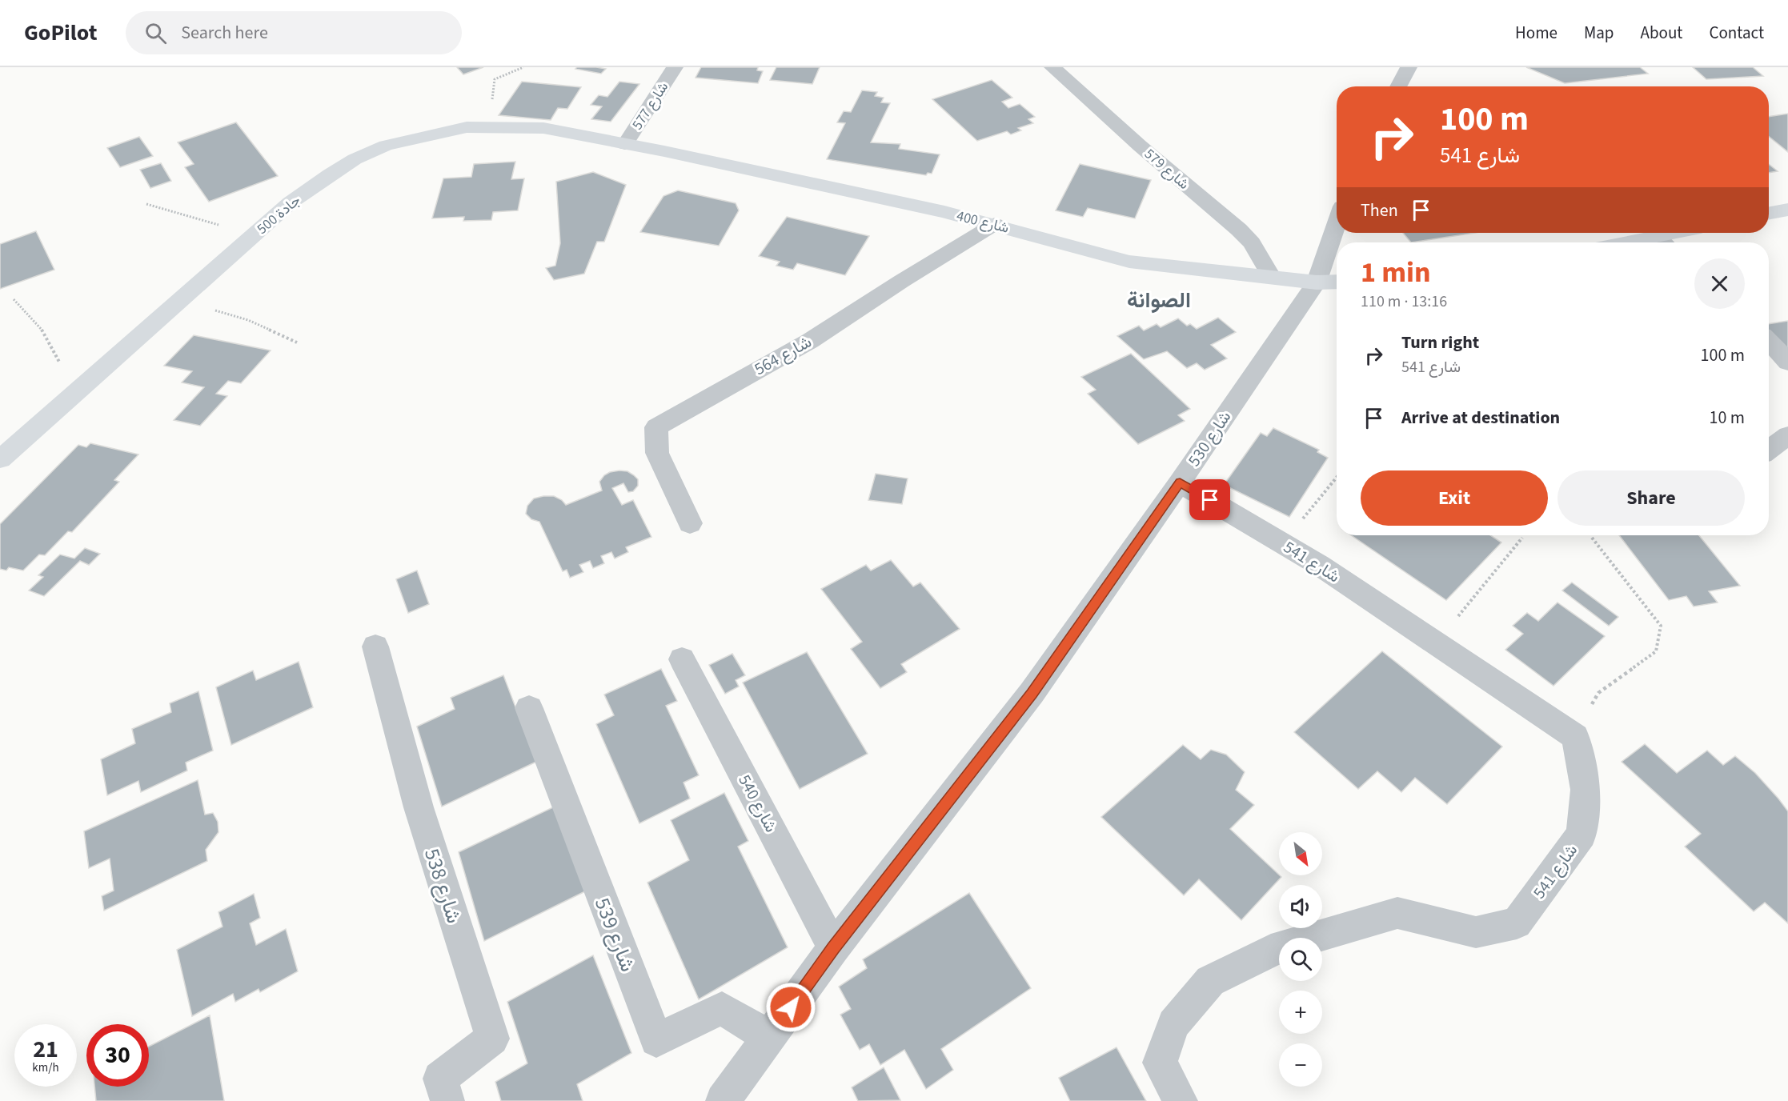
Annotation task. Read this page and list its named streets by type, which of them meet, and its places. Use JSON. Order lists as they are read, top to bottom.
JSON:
{
  "streets": {
    "main road": ["جادة 500", "شارع 400"],
    "street": [
      "شارع 577",
      "شارع 579",
      "شارع 564",
      "شارع 530",
      "شارع 541",
      "شارع 540",
      "شارع 538",
      "شارع 539"
    ]
  },
  "crossings": [
    ["شارع 577", "جادة 500"],
    ["شارع 577", "شارع 400"],
    ["شارع 579", "شارع 400"],
    ["جادة 500", "شارع 400"],
    ["شارع 400", "شارع 564"],
    ["شارع 400", "شارع 530"],
    ["شارع 530", "شارع 541"],
    ["شارع 530", "شارع 540"],
    ["شارع 530", "شارع 539"]
  ],
  "districts": ["الصوانة"],
  "north": "bottom right",
  "page": {
    "header": "GoPilot",
    "search": "Search here",
    "nav": [
      "Home",
      "Map",
      "About",
      "Contact"
    ],
    "turn": ["100 m", "شارع 541"],
    "then": "Then",
    "heading": ["1 min", "110 m · 13:16"],
    "list": [
      {
        "name": "Turn right",
        "note": "شارع 541",
        "value": "100 m"
      },
      {
        "name": "Arrive at destination",
        "value": "10 m"
      }
    ],
    "buttons": ["Exit", "Share"],
    "map_buttons": ["+", "−"],
    "speed": "21 km/h",
    "limit": "30"
  }
}
